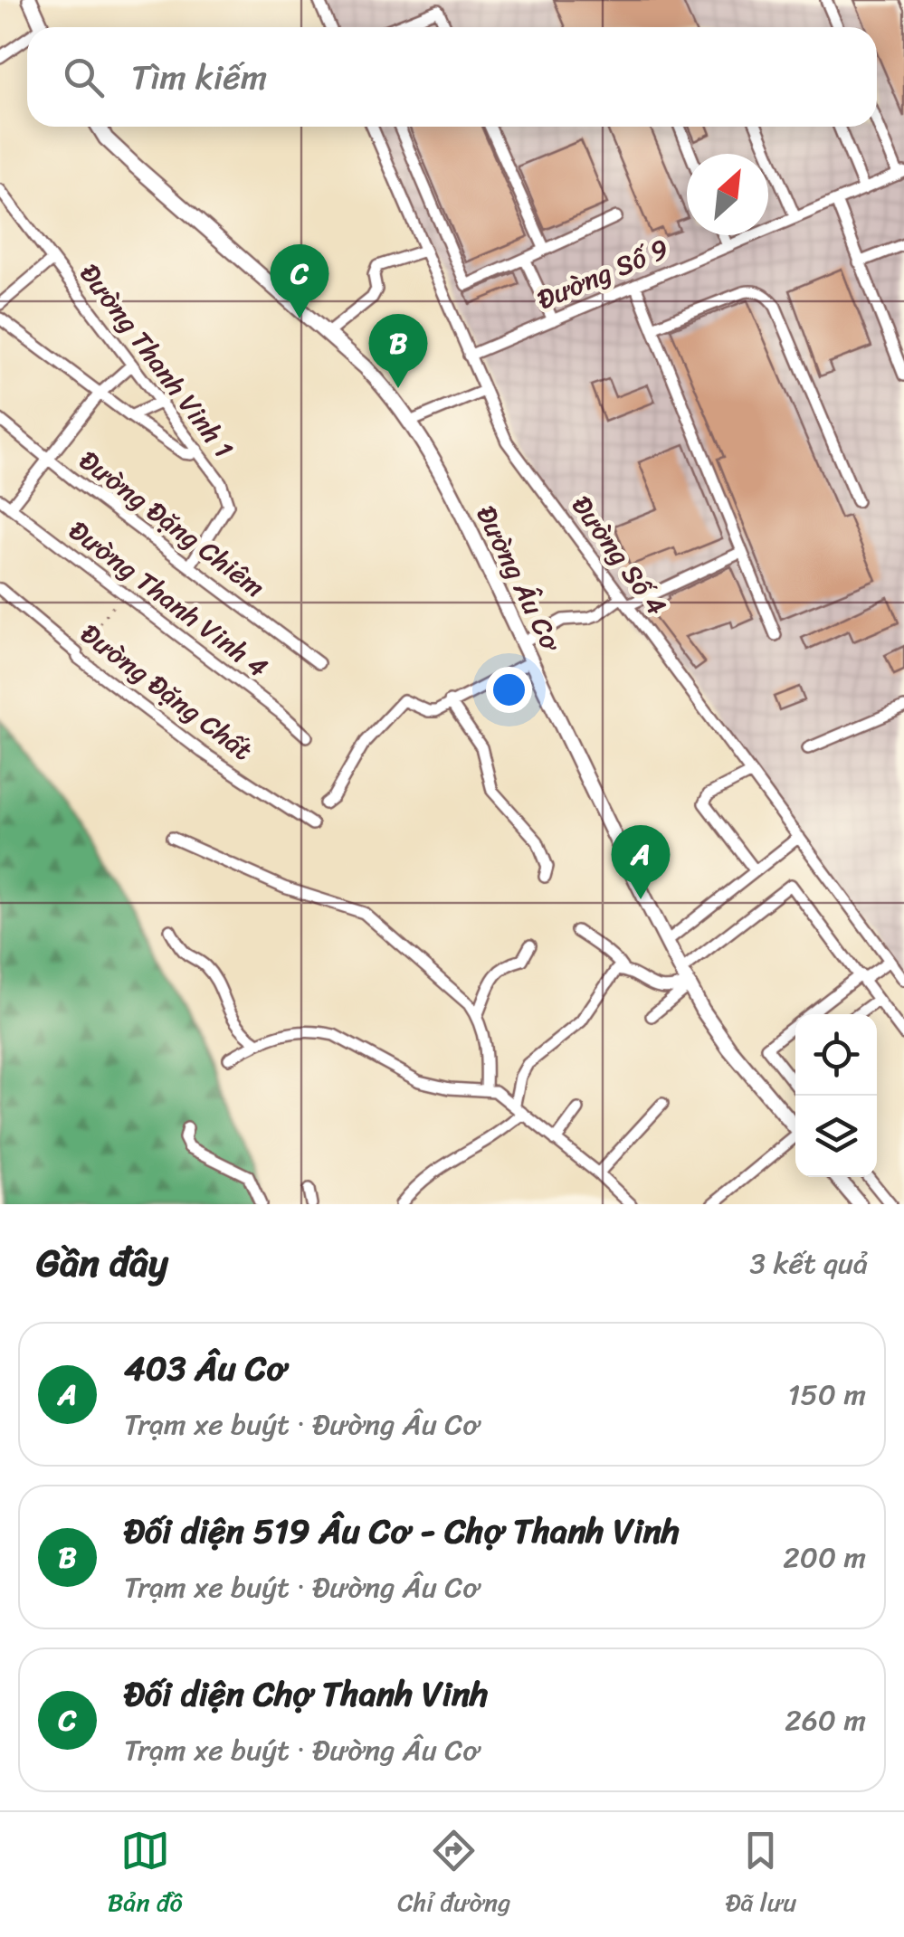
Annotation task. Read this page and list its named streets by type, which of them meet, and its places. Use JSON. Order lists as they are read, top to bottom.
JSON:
{
  "streets": {
    "main road": ["Đường Âu Cơ"],
    "street": [
      "Đường Số 9",
      "Đường Thanh Vinh 1",
      "Đường Đặng Chiêm",
      "Đường Số 4",
      "Đường Thanh Vinh 4",
      "Đường Đặng Chất"
    ]
  },
  "crossings": [
    ["Đường Số 9", "Đường Số 4"],
    ["Đường Thanh Vinh 1", "Đường Đặng Chiêm"]
  ],
  "north": "top right",
  "page": {
    "search": "Tìm kiếm",
    "pins": ["C", "B", "A"],
    "heading": ["Gần đây", "3 kết quả"],
    "list": [
      {
        "mark": "A",
        "name": "403 Âu Cơ",
        "note": "Trạm xe buýt · Đường Âu Cơ",
        "value": "150 m"
      },
      {
        "mark": "B",
        "name": "Đối diện 519 Âu Cơ - Chợ Thanh Vinh",
        "note": "Trạm xe buýt · Đường Âu Cơ",
        "value": "200 m"
      },
      {
        "mark": "C",
        "name": "Đối diện Chợ Thanh Vinh",
        "note": "Trạm xe buýt · Đường Âu Cơ",
        "value": "260 m"
      }
    ],
    "nav": ["Bản đồ", "Chỉ đường", "Đã lưu"]
  }
}
